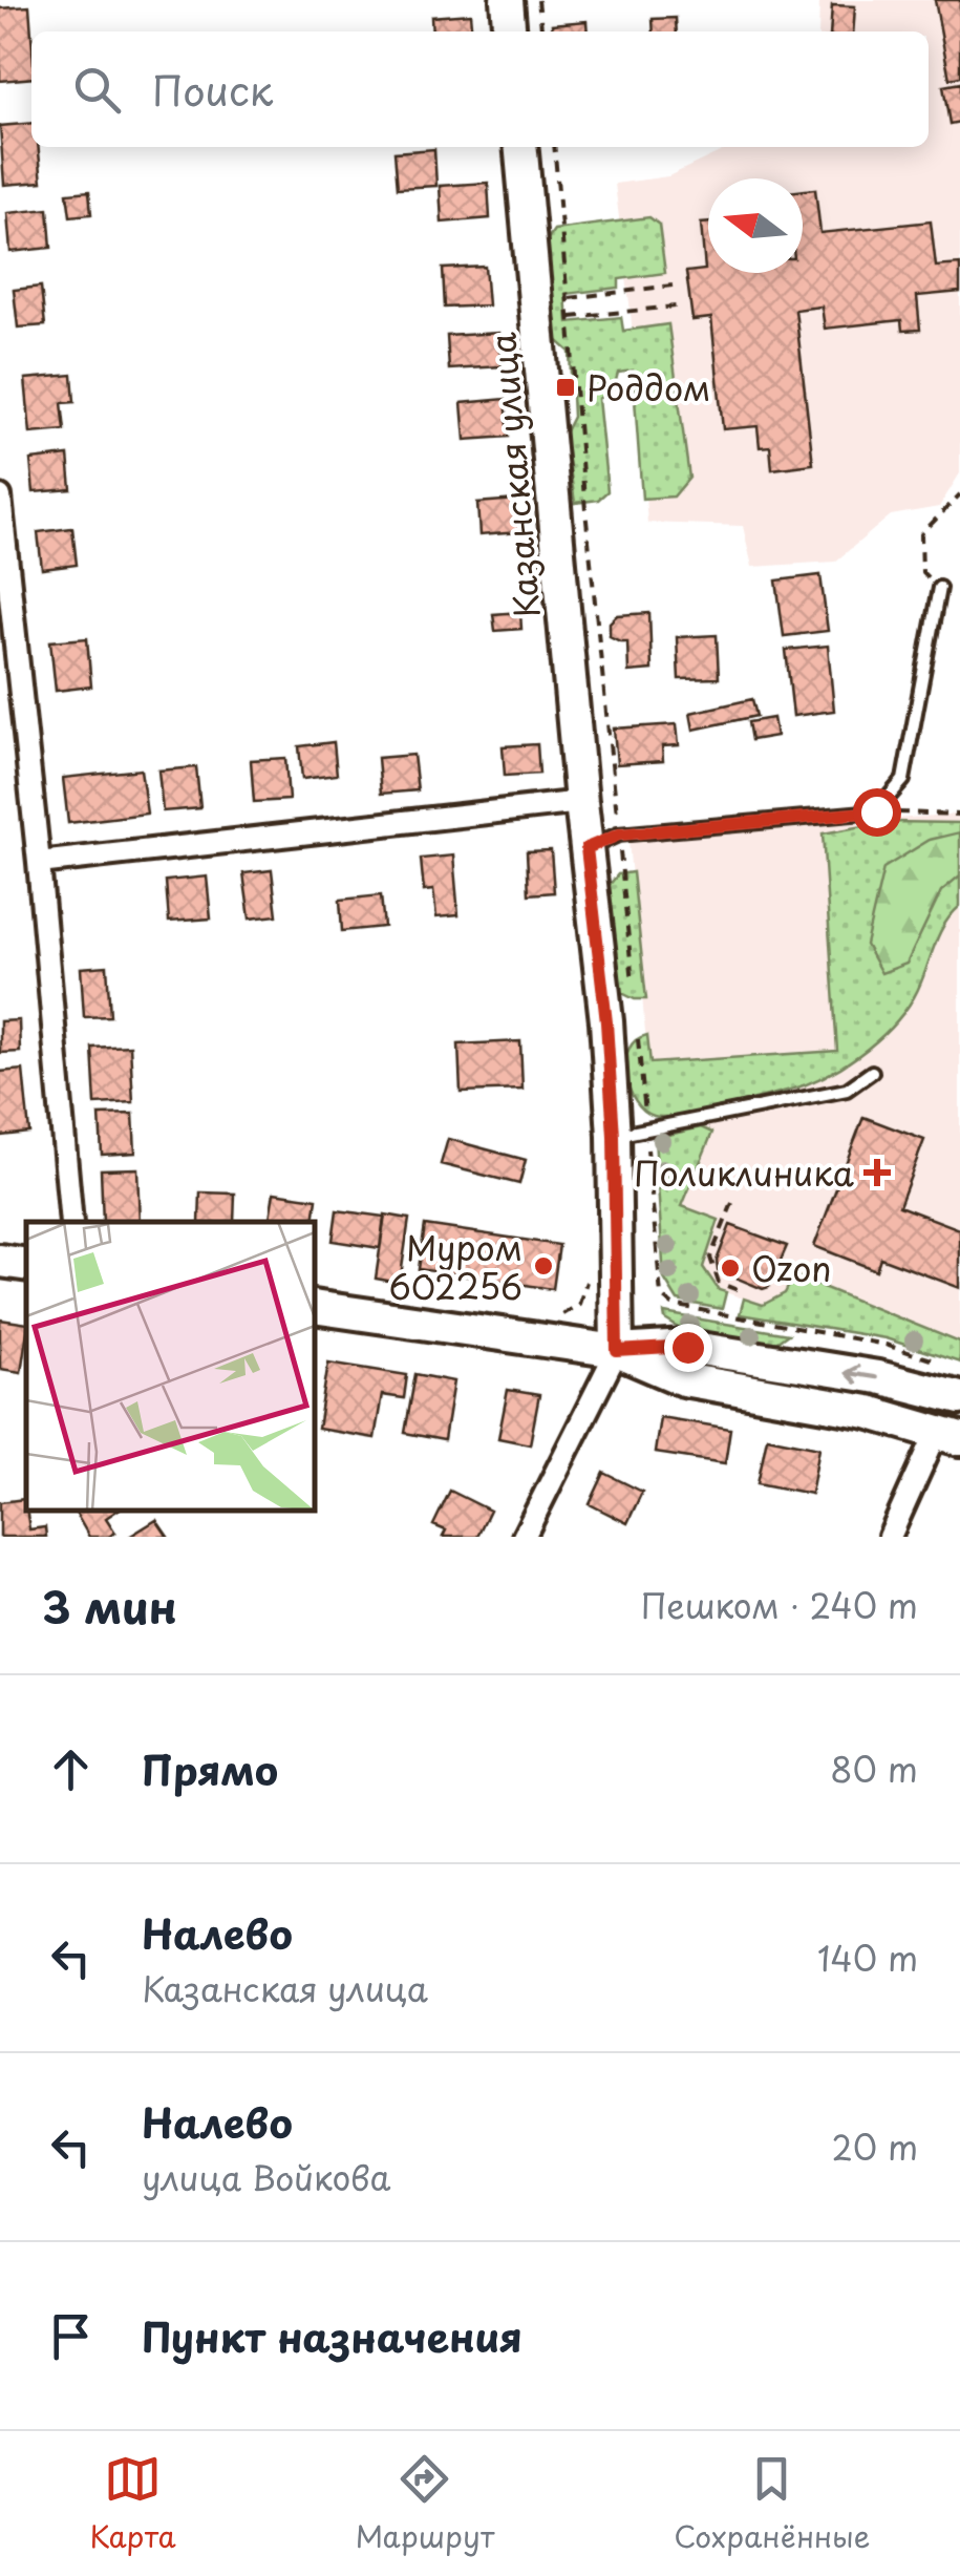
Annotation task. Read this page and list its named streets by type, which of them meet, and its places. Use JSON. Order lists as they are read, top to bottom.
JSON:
{
  "streets": {
    "street": ["Казанская улица"]
  },
  "places": {
    "transit": ["Роддом"],
    "health": ["Поликлиника"],
    "other": ["Муром 602256", "Ozon"]
  },
  "north": "left",
  "page": {
    "search": "Поиск",
    "heading": ["3 мин", "Пешком · 240 m"],
    "list": [
      ["Прямо", "80 m"],
      ["Налево", "Казанская улица", "140 m"],
      ["Налево", "улица Войкова", "20 m"],
      "Пункт назначения"
    ],
    "nav": ["Карта", "Маршрут", "Сохранённые"]
  }
}
